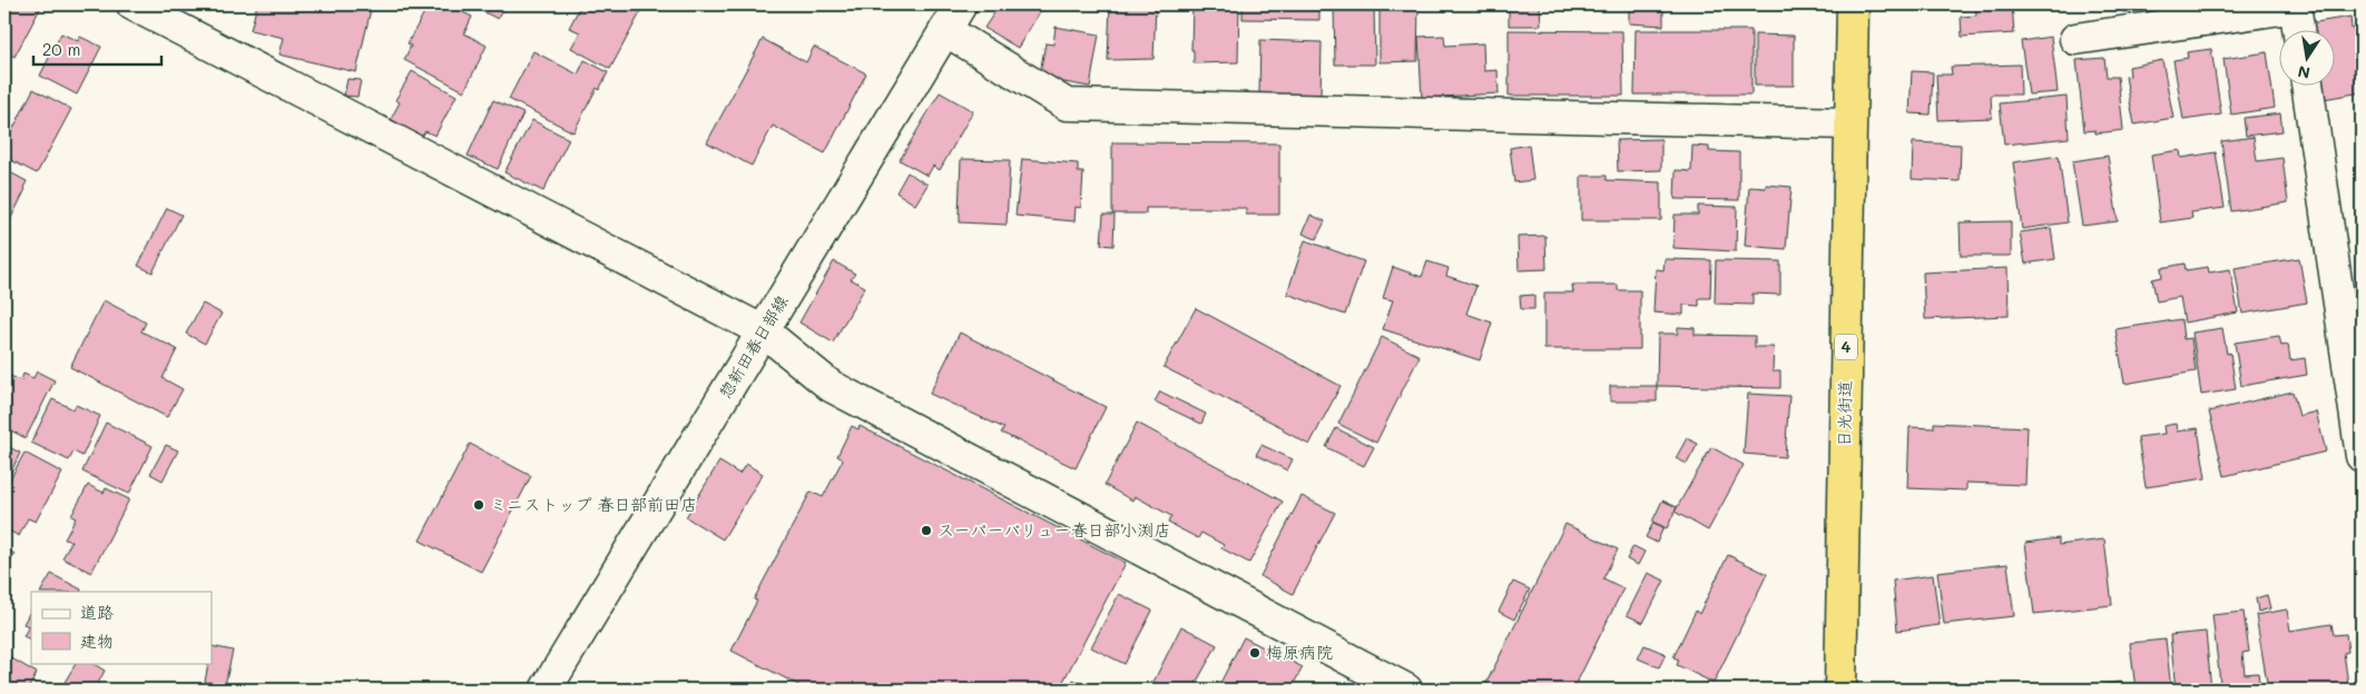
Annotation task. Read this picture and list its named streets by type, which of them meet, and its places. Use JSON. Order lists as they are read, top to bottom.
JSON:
{
  "streets": {
    "highway": ["4", "日光街道"],
    "street": ["惣新田春日部線"]
  },
  "places": ["ミニストップ 春日部前田店", "スーパーバリュー春日部小渕店", "梅原病院"],
  "legend": ["道路", "建物"],
  "scale_bar": "20 m",
  "north": "bottom"
}
